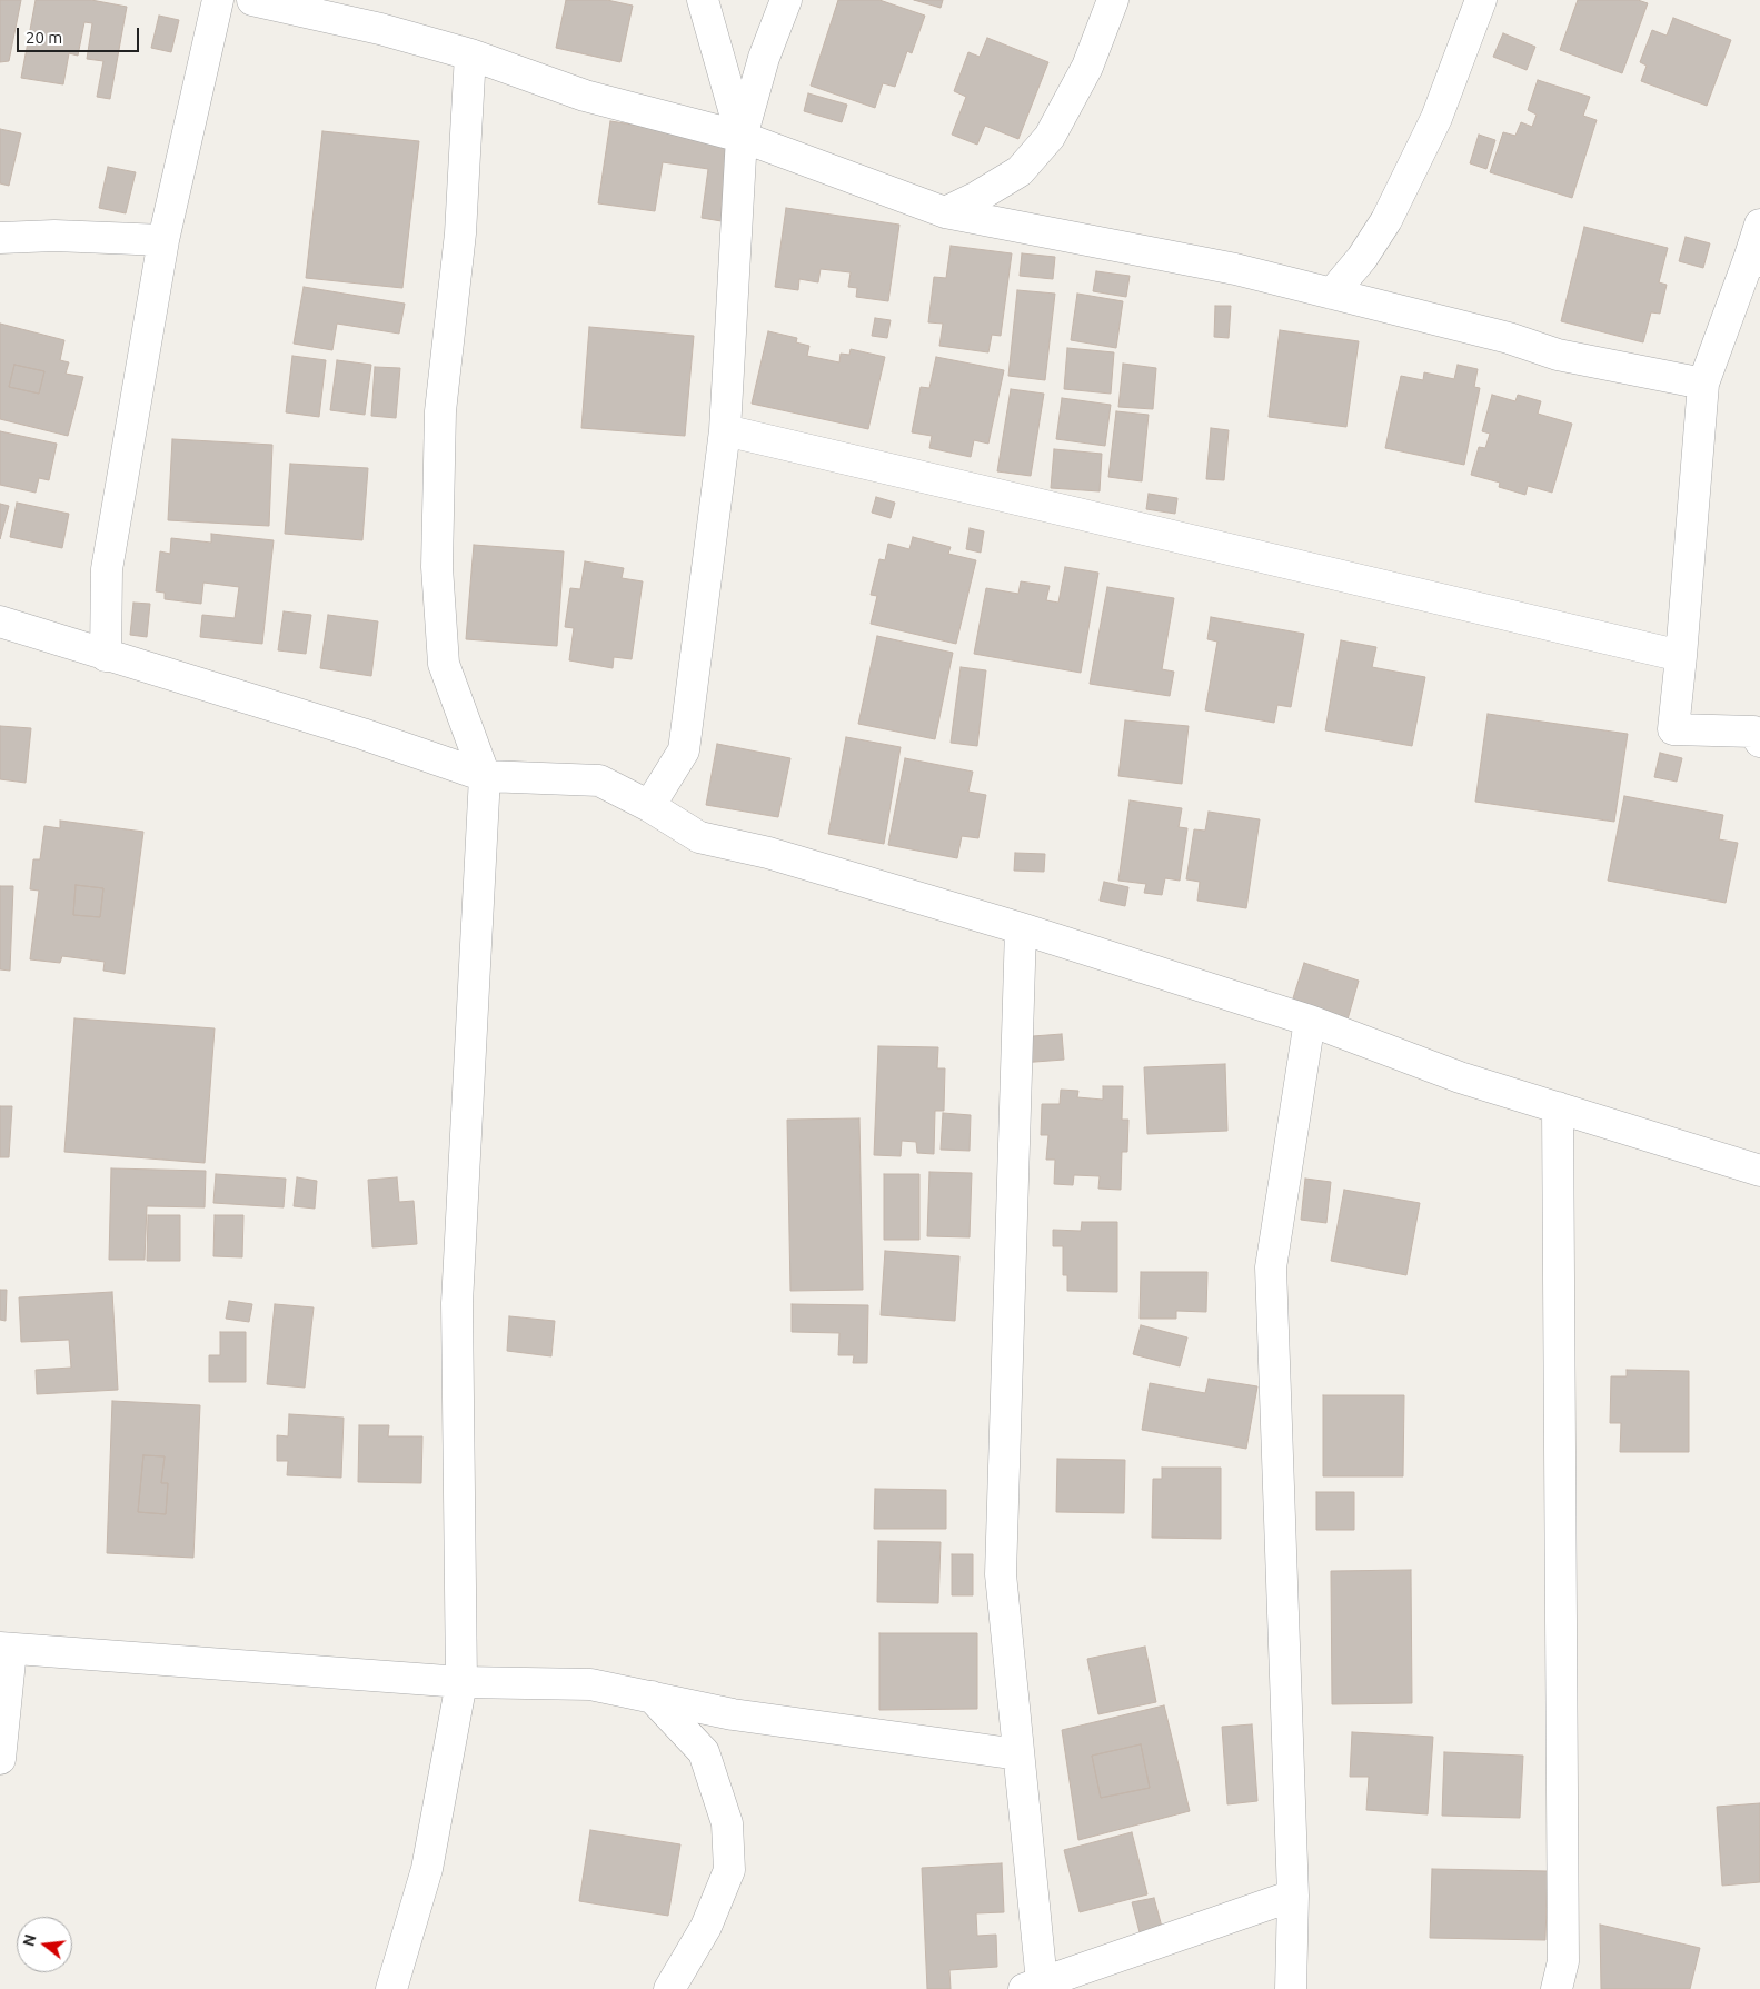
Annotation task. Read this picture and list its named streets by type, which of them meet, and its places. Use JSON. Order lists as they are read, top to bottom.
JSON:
{
  "scale_bar": "20 m",
  "north": "left"
}
